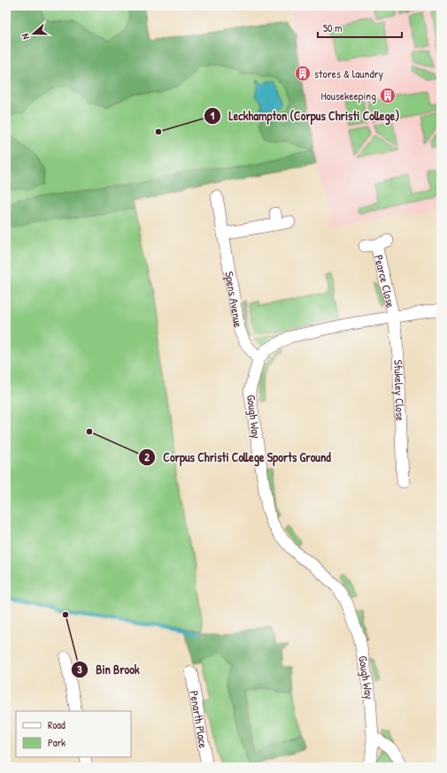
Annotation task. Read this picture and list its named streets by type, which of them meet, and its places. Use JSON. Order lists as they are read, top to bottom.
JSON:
{
  "streets": {
    "street": [
      "Pearce Close",
      "Spens Avenue",
      "Stukeley Close",
      "Gough Way",
      "Penarth Place"
    ]
  },
  "crossings": [
    ["Pearce Close", "Stukeley Close"],
    ["Pearce Close", "Gough Way"],
    ["Spens Avenue", "Gough Way"],
    ["Stukeley Close", "Gough Way"]
  ],
  "places": {
    "building": ["stores & laundry", "Housekeeping"],
    "other": ["Leckhampton (Corpus Christi College)", "Corpus Christi College Sports Ground", "Bin Brook"]
  },
  "legend": ["Road", "Park"],
  "scale_bar": "50 m",
  "north": "left"
}
